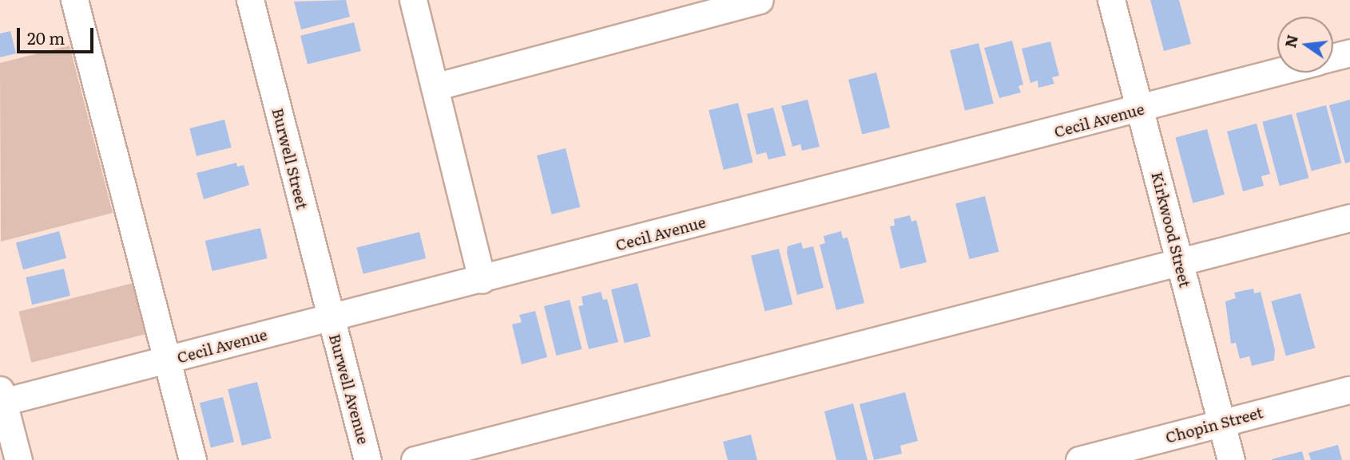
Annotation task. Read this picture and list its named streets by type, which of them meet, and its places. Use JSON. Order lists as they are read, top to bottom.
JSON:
{
  "streets": {
    "street": [
      "Cecil Avenue",
      "Burwell Street",
      "Kirkwood Street",
      "Burwell Avenue",
      "Chopin Street"
    ]
  },
  "crossings": [
    ["Cecil Avenue", "Burwell Street"],
    ["Cecil Avenue", "Kirkwood Street"],
    ["Cecil Avenue", "Burwell Avenue"],
    ["Burwell Street", "Burwell Avenue"],
    ["Kirkwood Street", "Chopin Street"]
  ],
  "scale_bar": "20 m",
  "north": "left"
}
